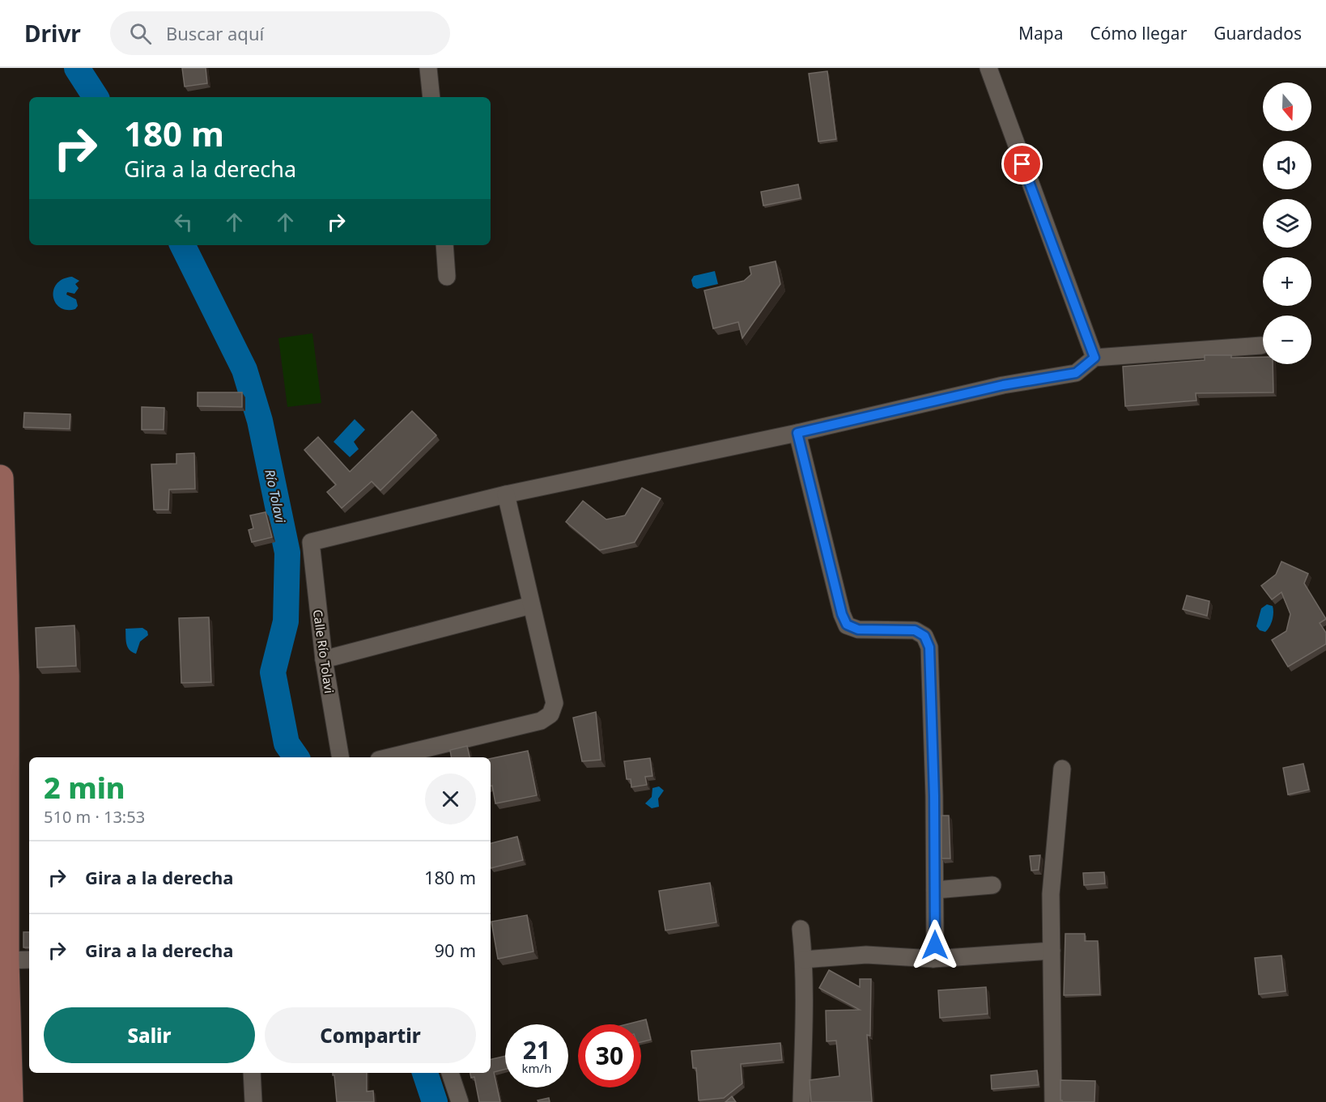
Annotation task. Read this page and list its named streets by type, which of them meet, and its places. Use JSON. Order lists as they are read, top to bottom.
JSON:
{
  "streets": {
    "street": ["Calle Río Tolavi"]
  },
  "water": ["Río Tolavi"],
  "north": "bottom",
  "page": {
    "header": "Drivr",
    "search": "Buscar aquí",
    "nav": ["Mapa", "Cómo llegar", "Guardados"],
    "map_buttons": ["+", "−"],
    "turn": ["180 m", "Gira a la derecha"],
    "heading": ["2 min", "510 m · 13:53"],
    "list": [
      {
        "name": "Gira a la derecha",
        "value": "180 m"
      },
      {
        "name": "Gira a la derecha",
        "value": "90 m"
      }
    ],
    "buttons": ["Salir", "Compartir"],
    "speed": "21 km/h",
    "limit": "30"
  }
}
